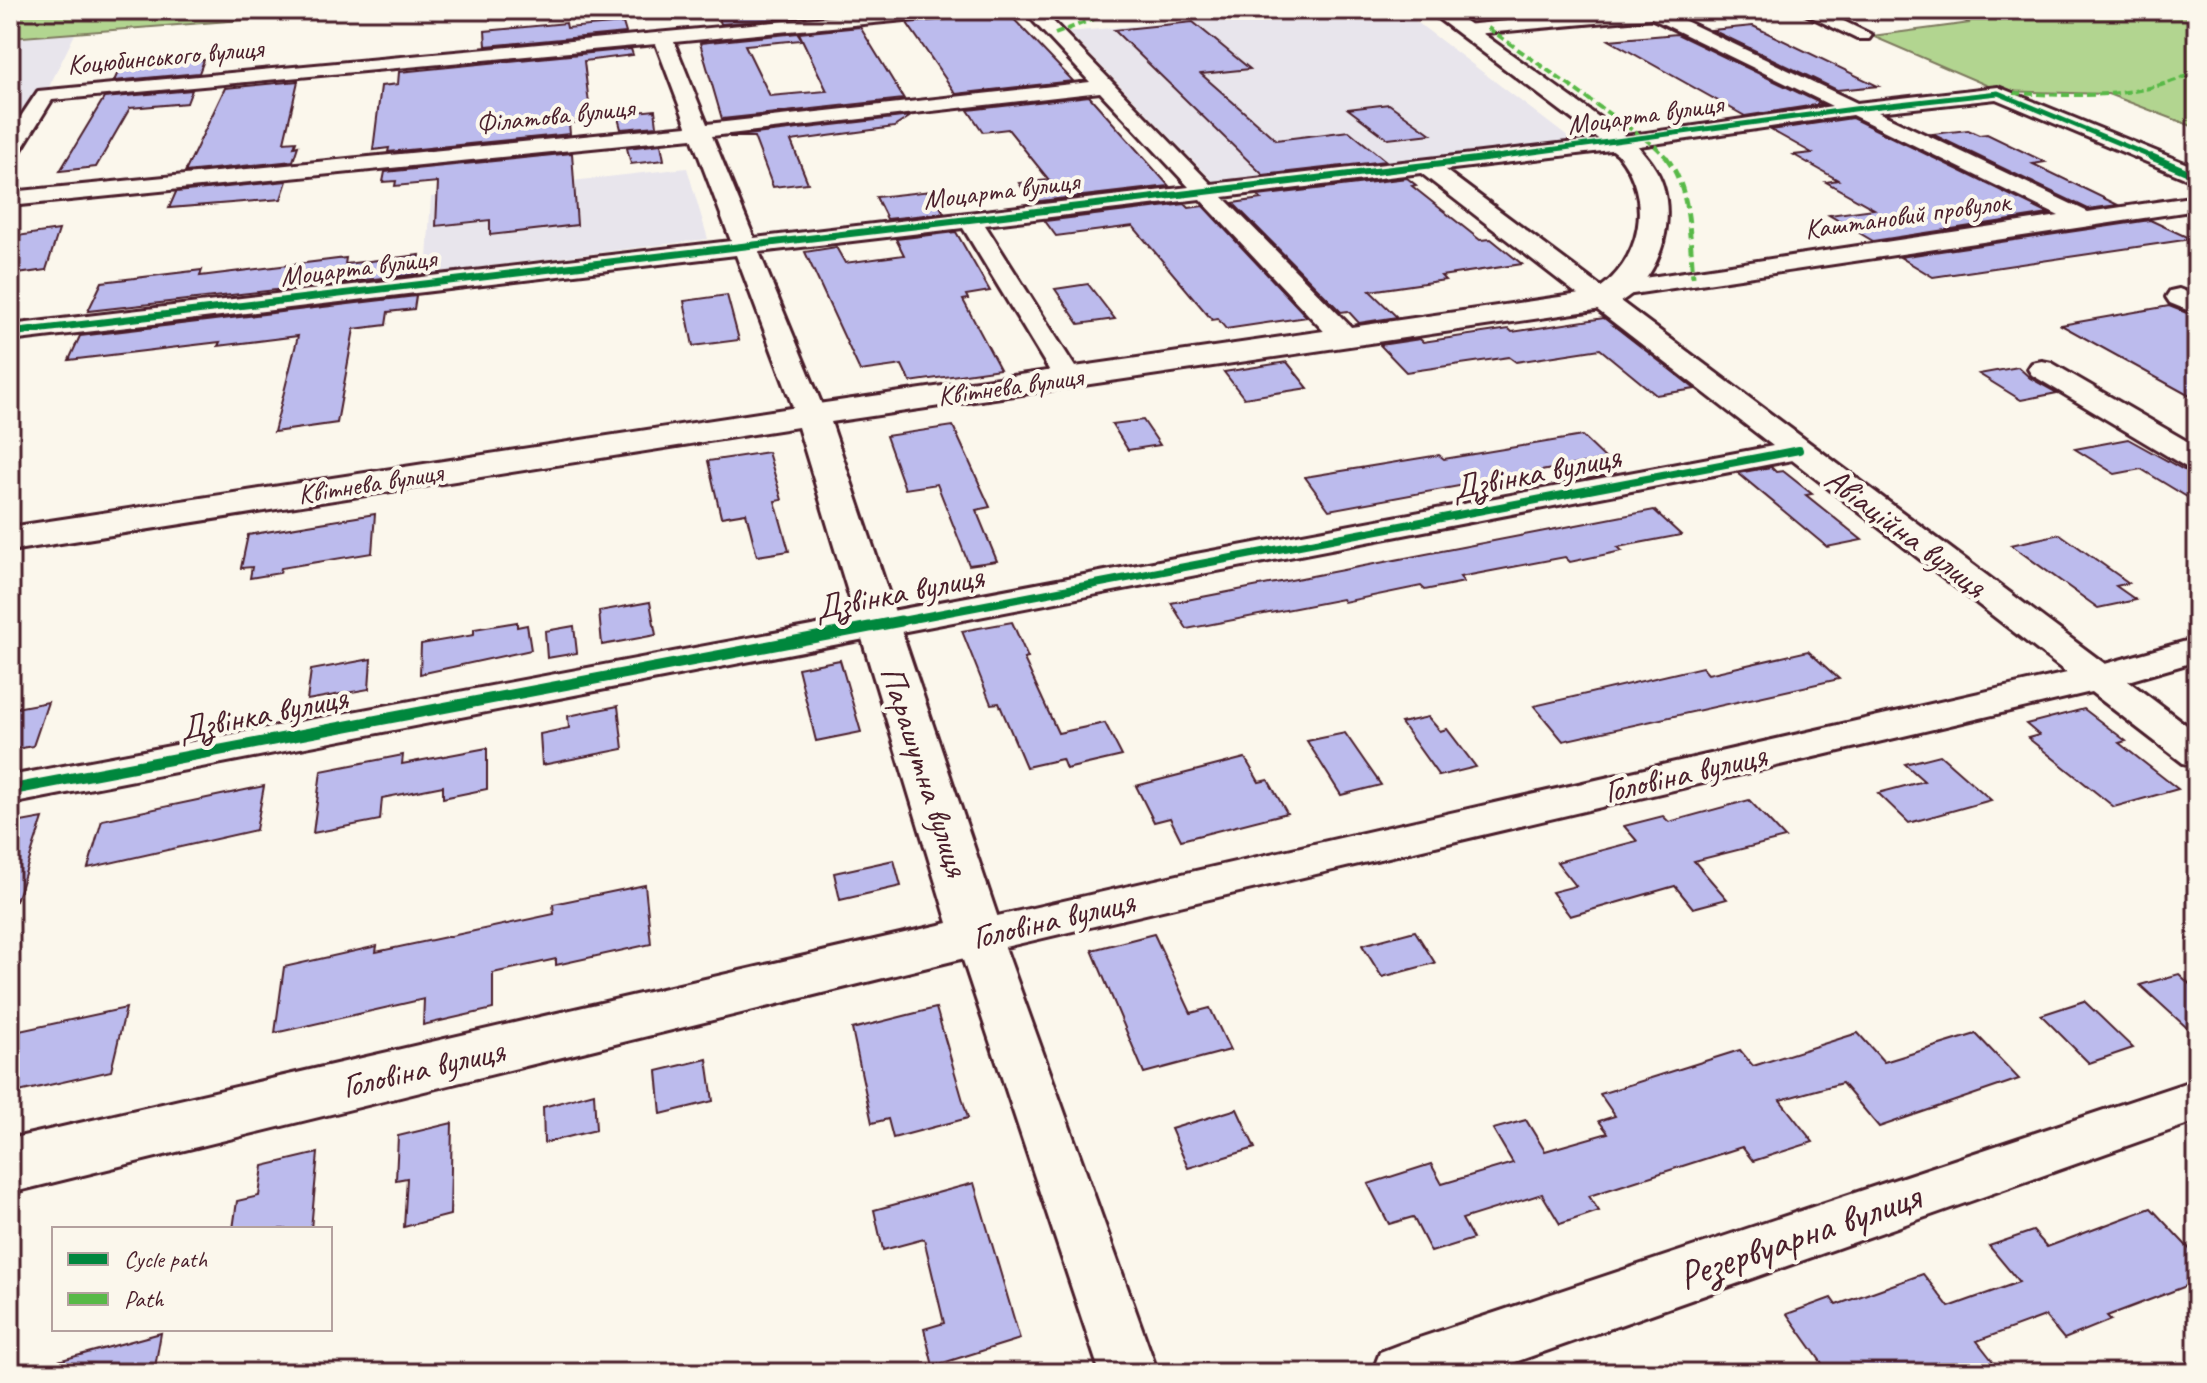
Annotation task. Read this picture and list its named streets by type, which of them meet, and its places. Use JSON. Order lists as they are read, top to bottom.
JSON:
{
  "streets": {
    "main road": ["Квітнева вулиця", "Парашутна вулиця", "Головіна вулиця"],
    "street": [
      "Коцюбинського вулиця",
      "Моцарта вулиця",
      "Філатова вулиця",
      "Каштановий провулок",
      "Дзвінка вулиця",
      "Авіаційна вулиця",
      "Резервуарна вулиця"
    ]
  },
  "crossings": [
    ["Коцюбинського вулиця", "Парашутна вулиця"],
    ["Моцарта вулиця", "Авіаційна вулиця"],
    ["Моцарта вулиця", "Парашутна вулиця"],
    ["Філатова вулиця", "Парашутна вулиця"],
    ["Каштановий провулок", "Квітнева вулиця"],
    ["Каштановий провулок", "Авіаційна вулиця"],
    ["Квітнева вулиця", "Авіаційна вулиця"],
    ["Квітнева вулиця", "Парашутна вулиця"],
    ["Дзвінка вулиця", "Авіаційна вулиця"],
    ["Дзвінка вулиця", "Парашутна вулиця"],
    ["Авіаційна вулиця", "Головіна вулиця"],
    ["Парашутна вулиця", "Головіна вулиця"]
  ],
  "legend": ["Cycle path", "Path"]
}
